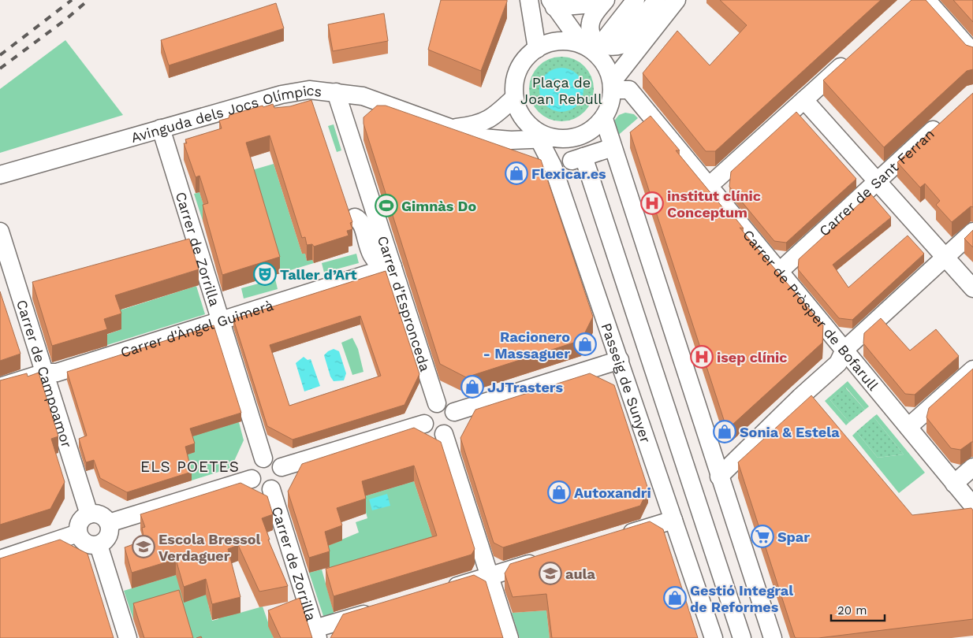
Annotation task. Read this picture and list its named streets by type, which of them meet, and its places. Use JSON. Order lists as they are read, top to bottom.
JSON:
{
  "streets": {
    "street": [
      "Avinguda dels Jocs Olímpics",
      "Carrer de Sant Ferran",
      "Carrer de Zorrilla",
      "Carrer d’Espronceda",
      "Carrer de Pròsper de Bofarull",
      "Carrer d'Àngel Guimerà",
      "Carrer de Campoamor",
      "Passeig de Sunyer"
    ]
  },
  "crossings": [
    ["Avinguda dels Jocs Olímpics", "Carrer de Zorrilla"],
    ["Avinguda dels Jocs Olímpics", "Carrer d’Espronceda"],
    ["Avinguda dels Jocs Olímpics", "Carrer de Pròsper de Bofarull"],
    ["Avinguda dels Jocs Olímpics", "Passeig de Sunyer"],
    ["Carrer de Sant Ferran", "Carrer de Pròsper de Bofarull"],
    ["Carrer de Zorrilla", "Carrer d'Àngel Guimerà"],
    ["Carrer d’Espronceda", "Carrer d'Àngel Guimerà"],
    ["Carrer de Pròsper de Bofarull", "Passeig de Sunyer"],
    ["Carrer d'Àngel Guimerà", "Carrer de Campoamor"]
  ],
  "districts": ["ELS POETES"],
  "parks": ["Plaça de Joan Rebull"],
  "places": {
    "shop": [
      "Flexicar.es",
      "Racionero - Massaguer",
      "JJTrasters",
      "Sonia & Estela",
      "Autoxandri",
      "Gestió Integral de Reformes"
    ],
    "hospital": ["institut clínic Conceptum", "isep clínic"],
    "sports": ["Gimnàs Do"],
    "theatre": ["Taller d’Art"],
    "supermarket": ["Spar"],
    "school or university": ["Escola Bressol Verdaguer", "aula"]
  },
  "scale_bar": "20 m"
}
